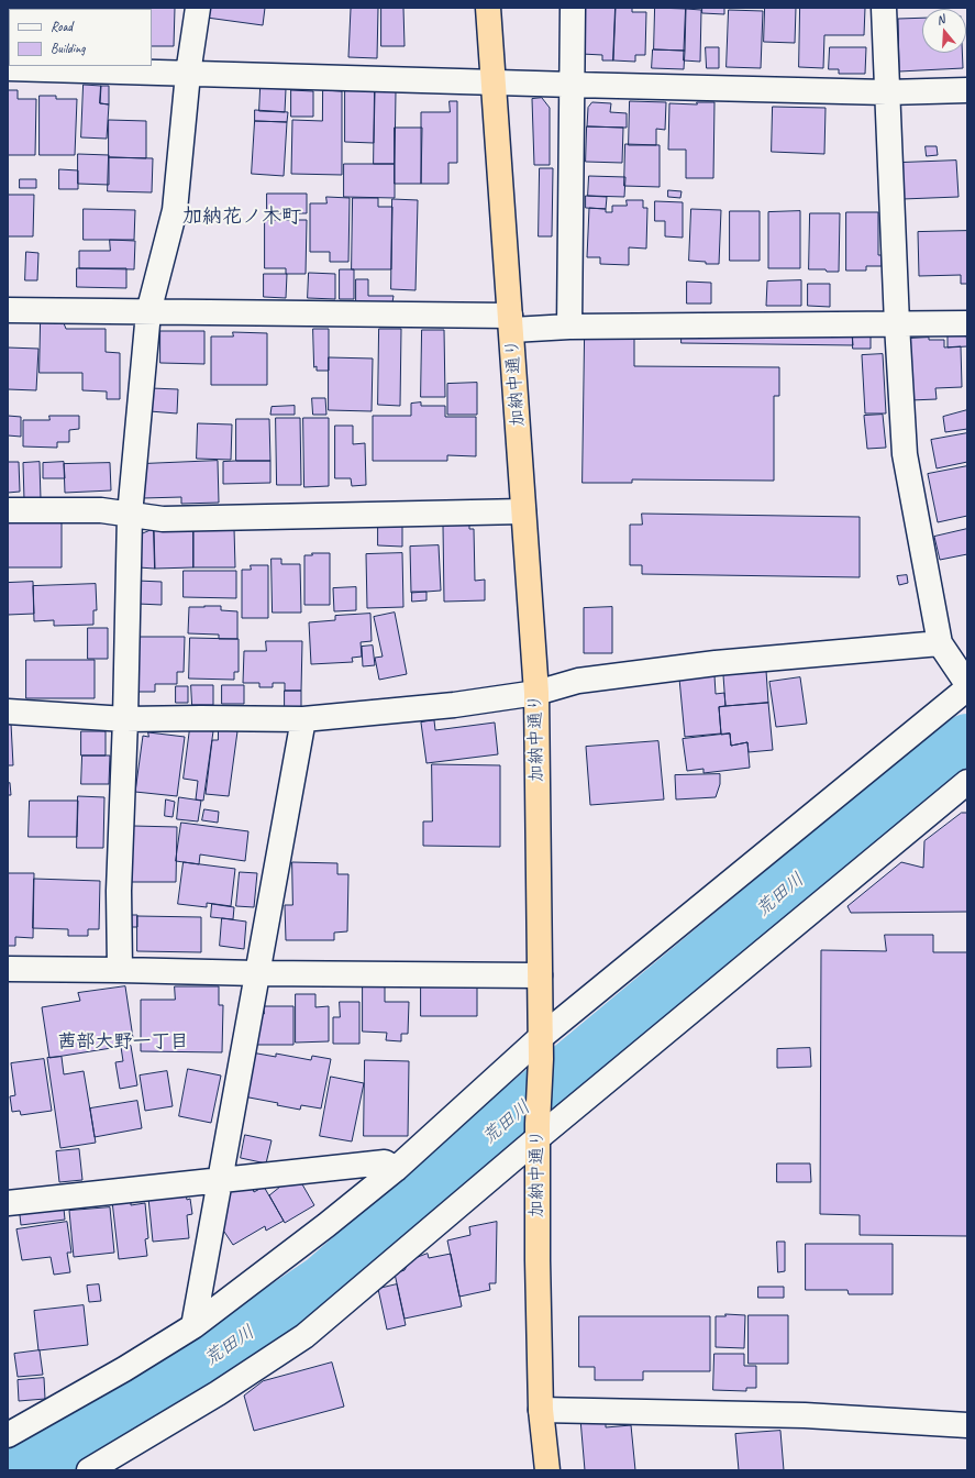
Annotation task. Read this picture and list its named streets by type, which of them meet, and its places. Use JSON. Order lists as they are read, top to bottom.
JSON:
{
  "streets": {
    "highway": ["加納中通り"]
  },
  "districts": ["加納花ノ木町", "茜部大野一丁目"],
  "water": ["荒田川"],
  "legend": ["Road", "Building"],
  "north": "top"
}
